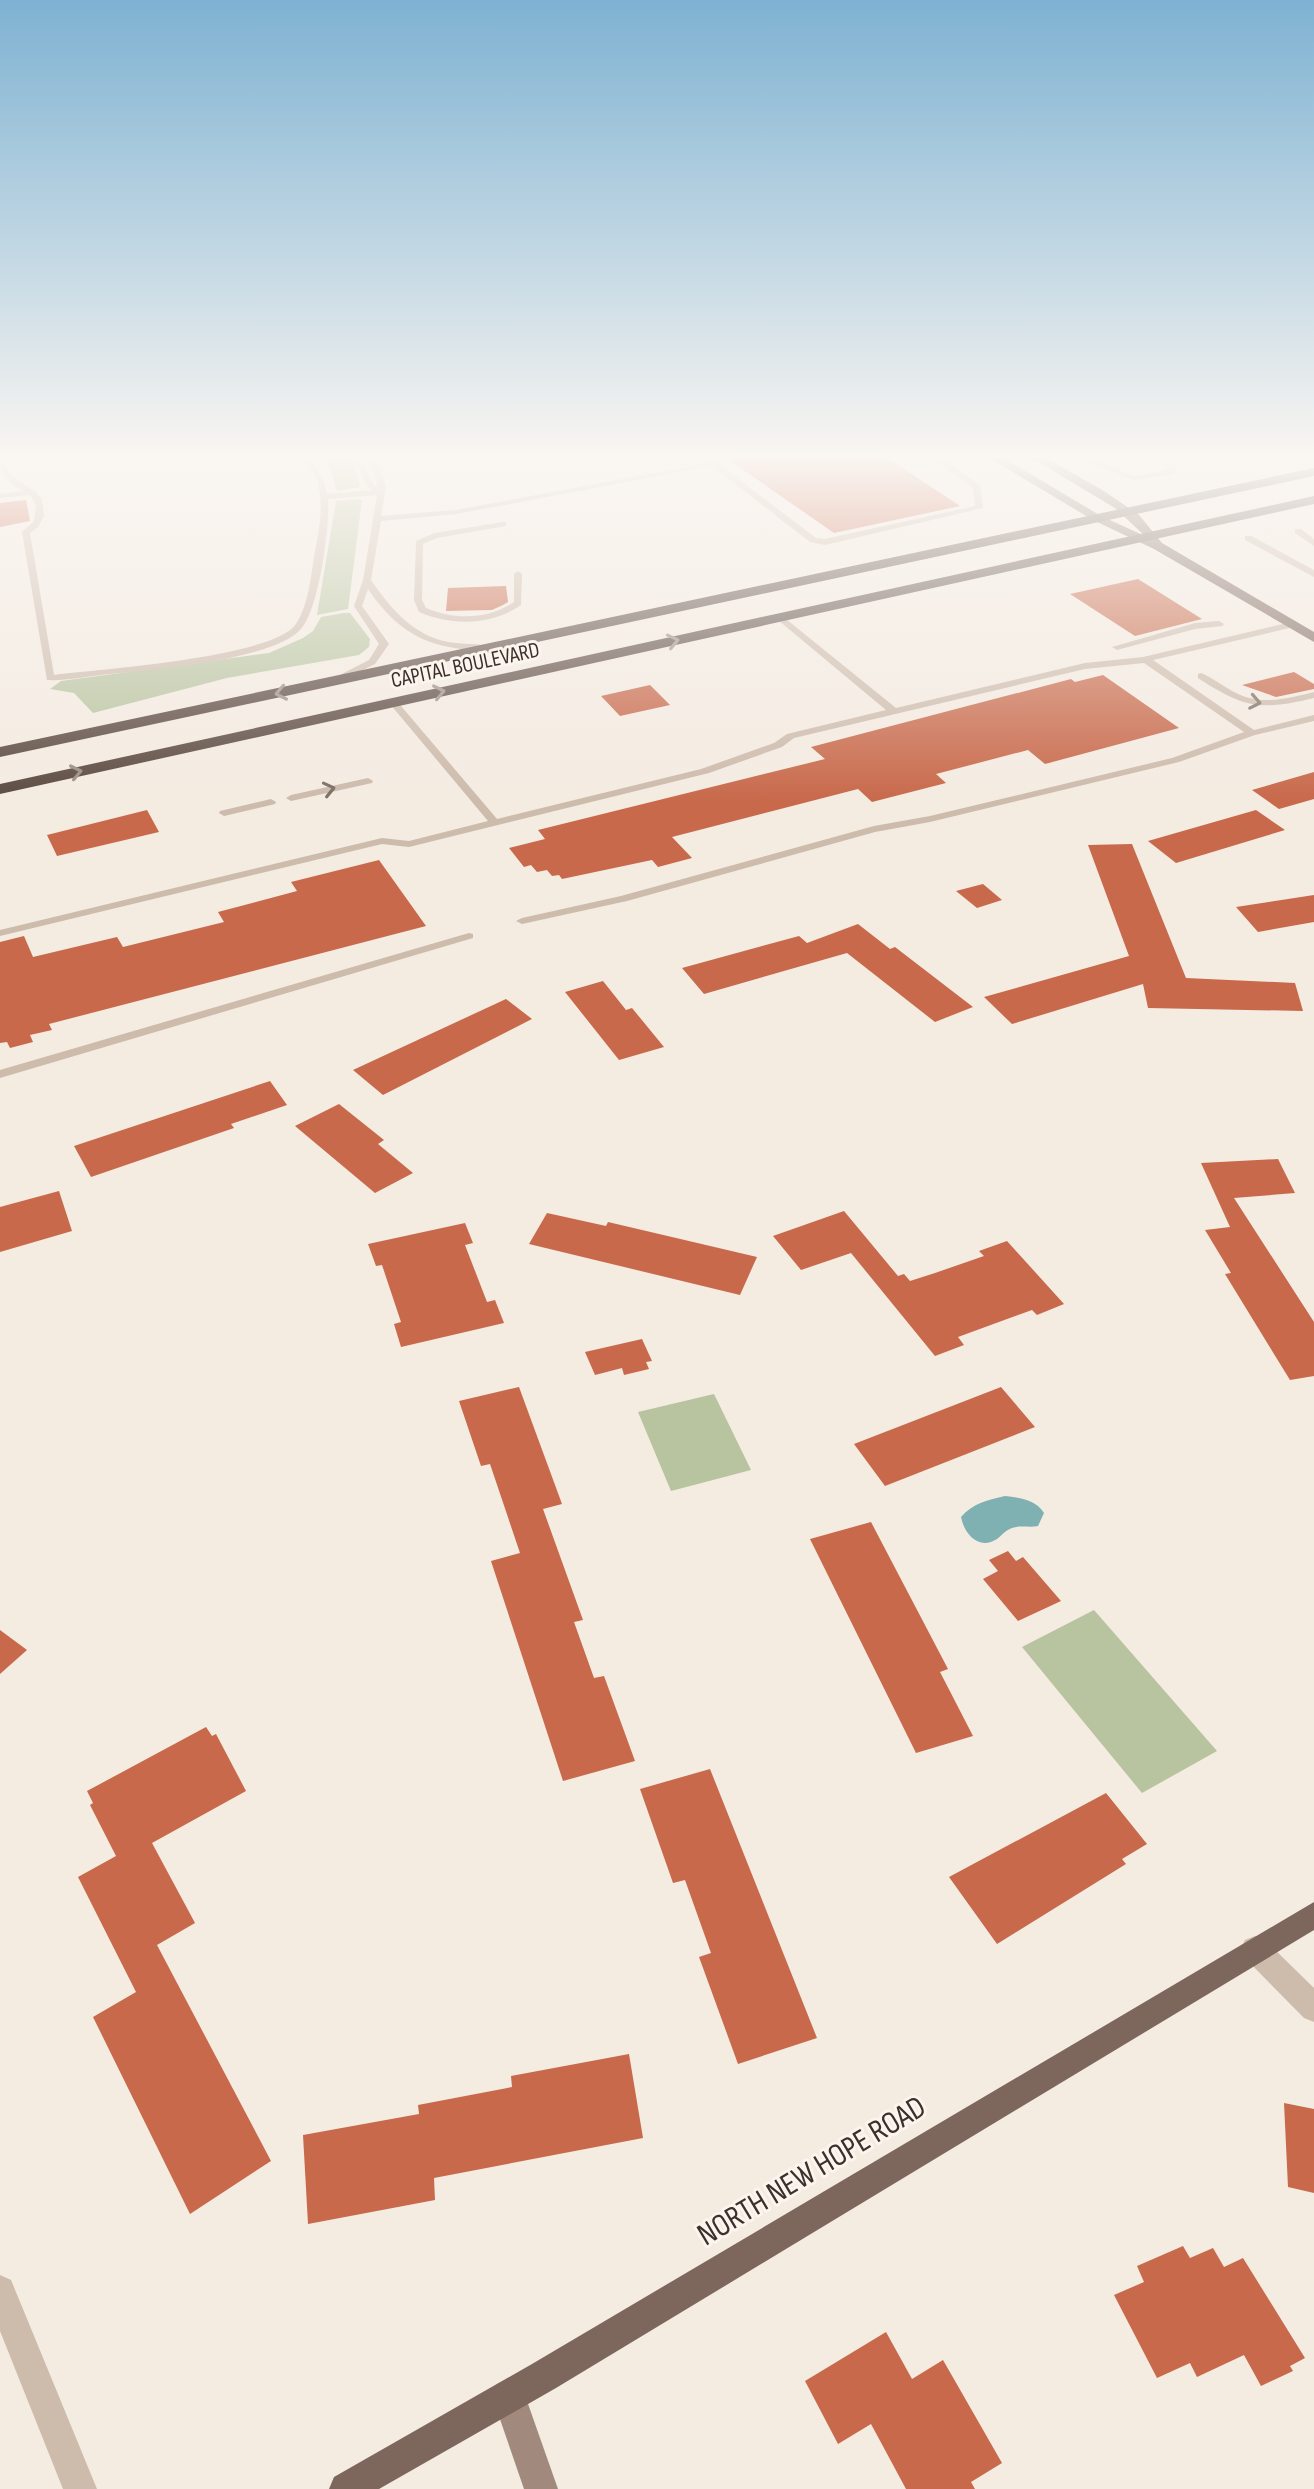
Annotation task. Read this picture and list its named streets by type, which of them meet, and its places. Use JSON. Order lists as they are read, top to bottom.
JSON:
{
  "streets": {
    "highway": ["CAPITAL BOULEVARD"],
    "main road": ["NORTH NEW HOPE ROAD"]
  }
}
